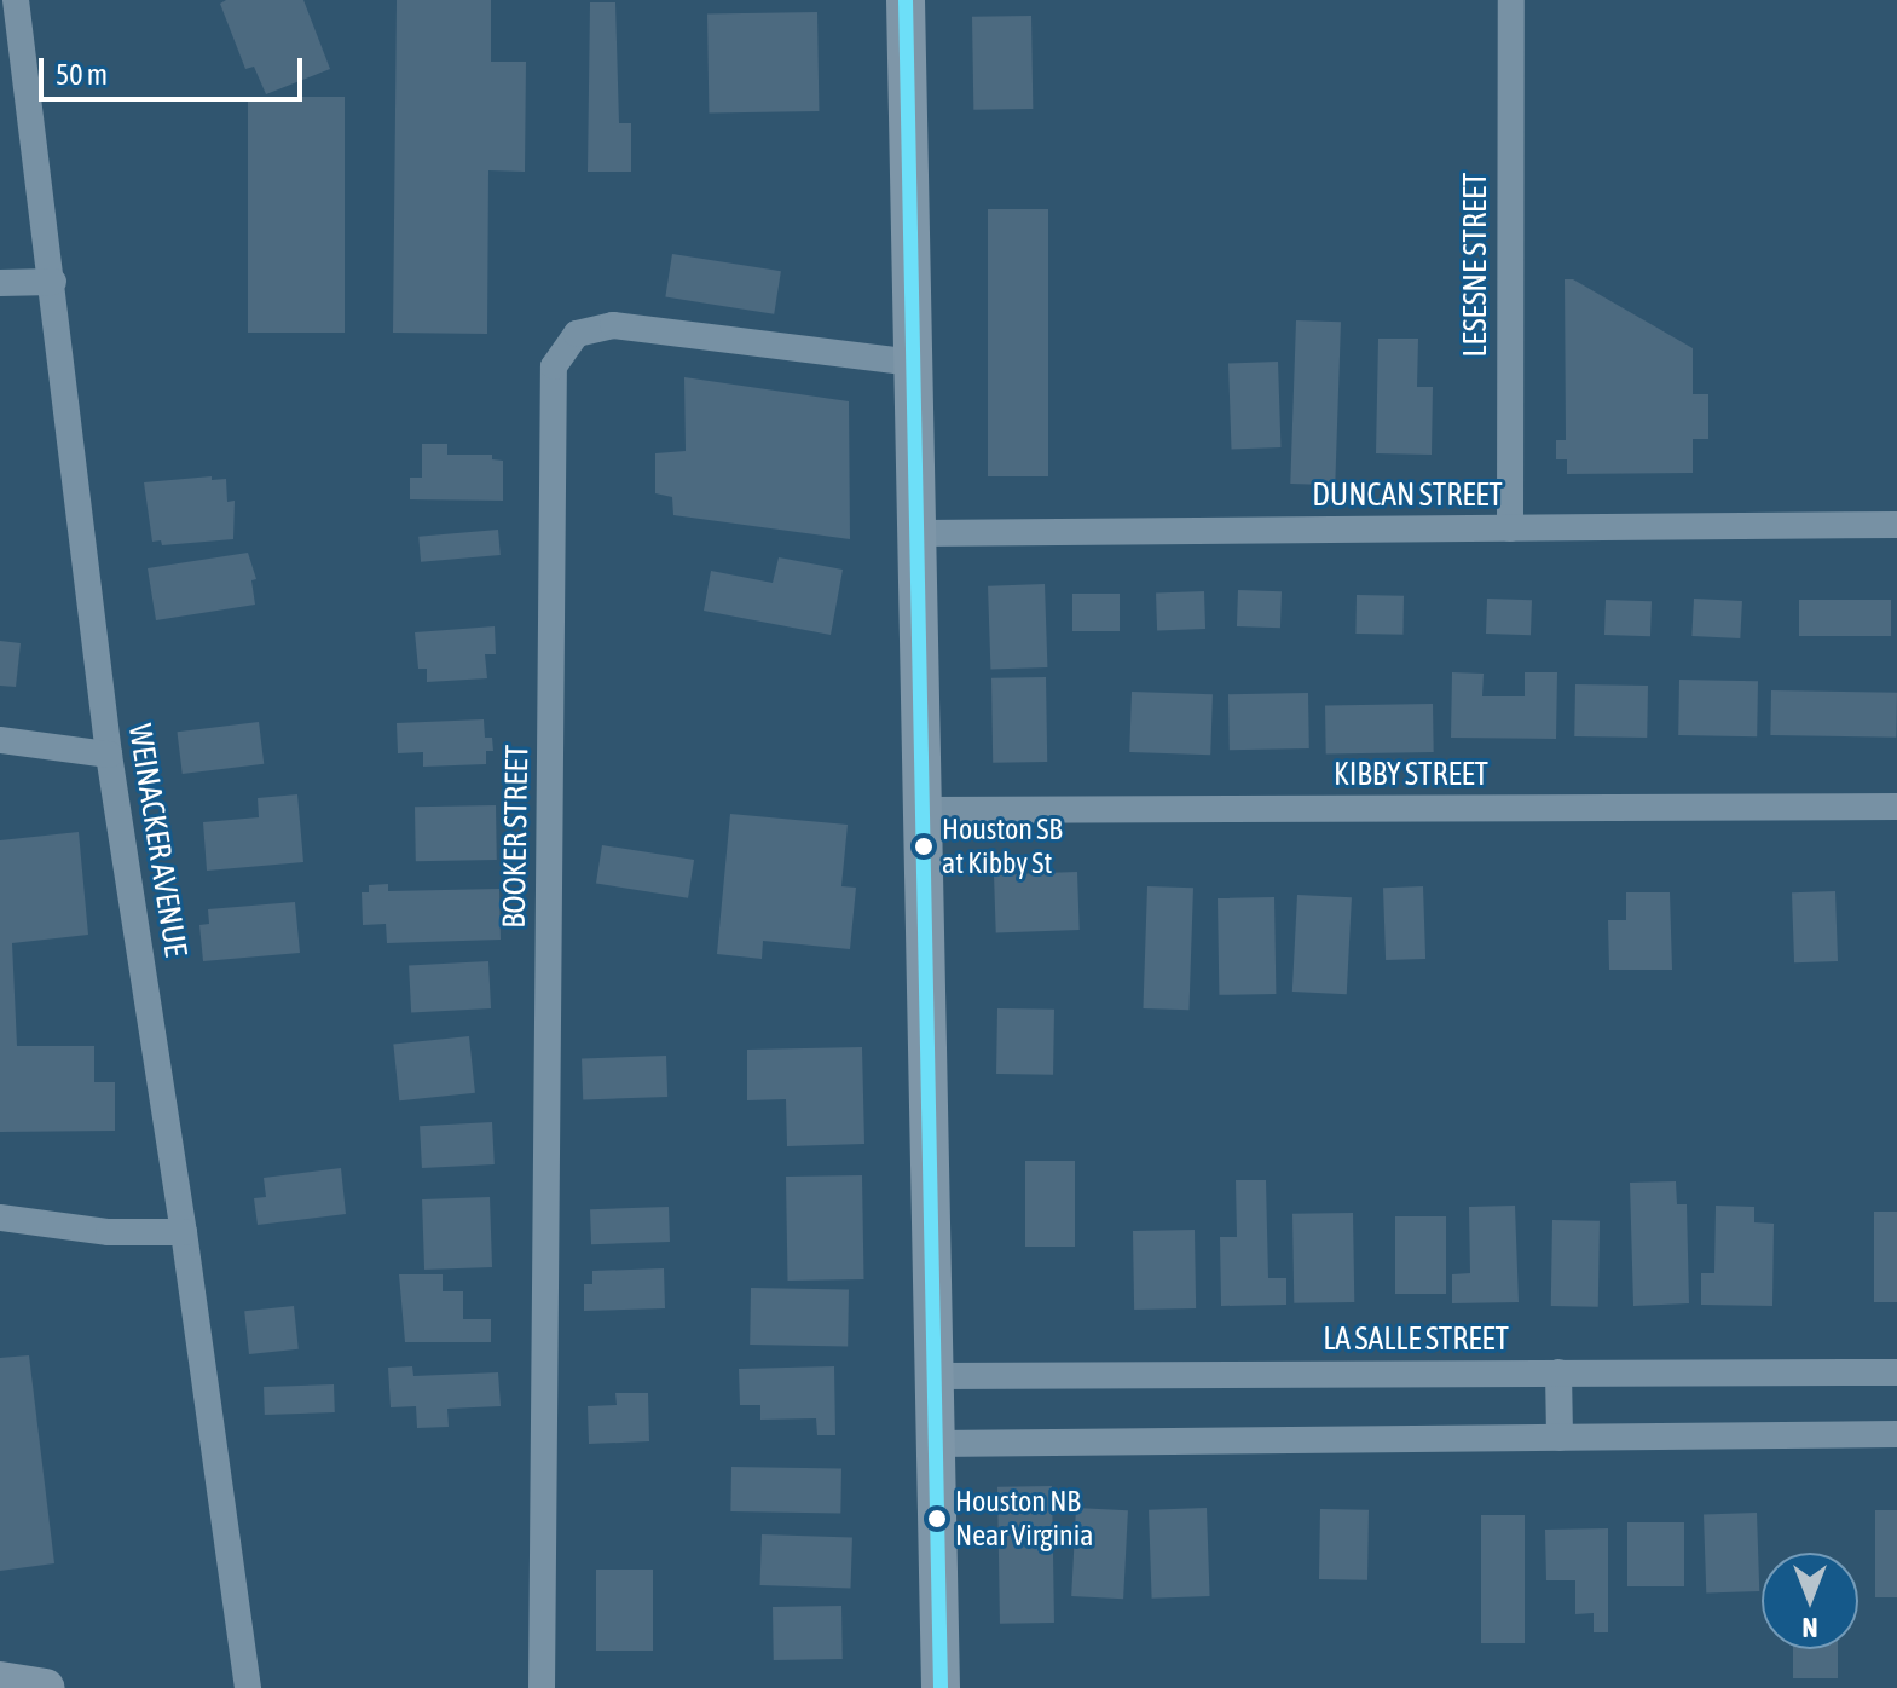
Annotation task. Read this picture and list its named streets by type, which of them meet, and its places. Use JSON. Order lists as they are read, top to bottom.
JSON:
{
  "streets": {
    "street": [
      "LESESNE STREET",
      "DUNCAN STREET",
      "KIBBY STREET",
      "BOOKER STREET",
      "WEINACKER AVENUE",
      "LA SALLE STREET"
    ]
  },
  "crossings": [
    ["LESESNE STREET", "DUNCAN STREET"]
  ],
  "places": ["Houston SB at Kibby St", "Houston NB Near Virginia"],
  "scale_bar": "50 m",
  "north": "bottom"
}
